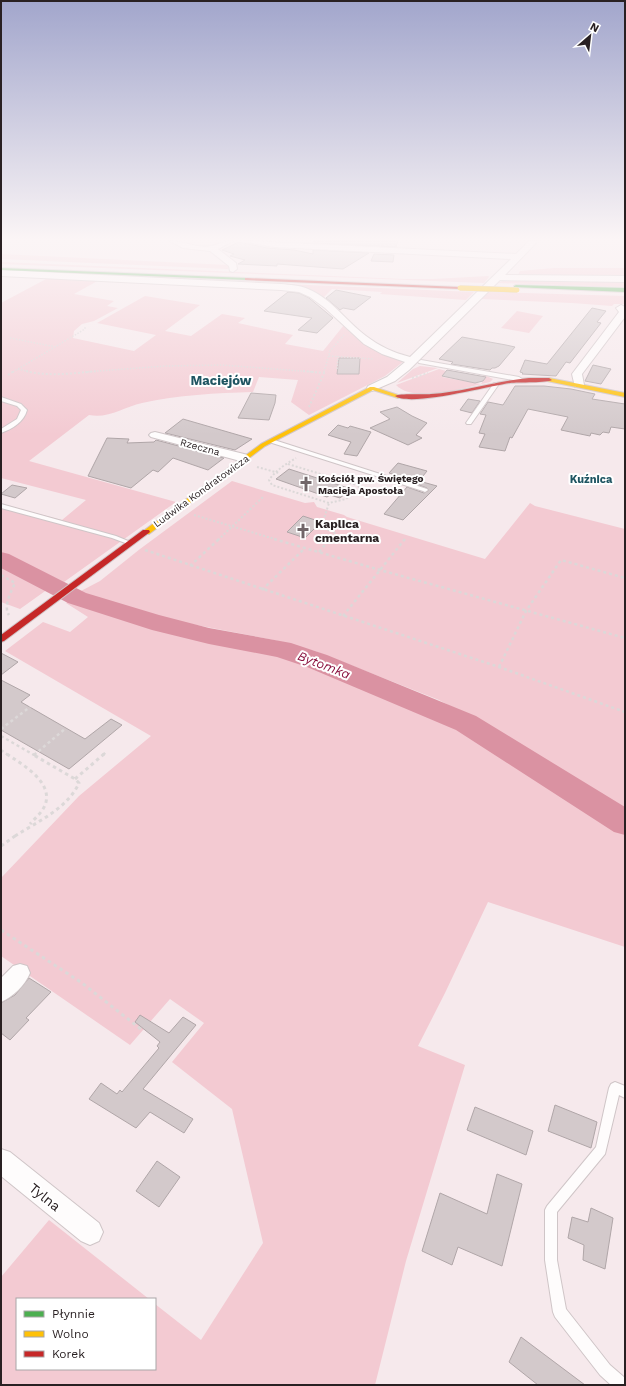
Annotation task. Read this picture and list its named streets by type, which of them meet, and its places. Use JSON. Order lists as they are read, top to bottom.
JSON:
{
  "streets": {
    "main road": ["Ludwika Kondratowicza"],
    "street": ["Rzeczna", "Tylna"]
  },
  "crossings": [
    ["Rzeczna", "Ludwika Kondratowicza"]
  ],
  "districts": ["Maciejów", "Kuźnica"],
  "water": ["Bytomka"],
  "places": {
    "church": ["Kościół pw. Świętego Macieja Apostoła", "Kaplica cmentarna"]
  },
  "legend": ["Płynnie", "Wolno", "Korek"],
  "north": "top right"
}
